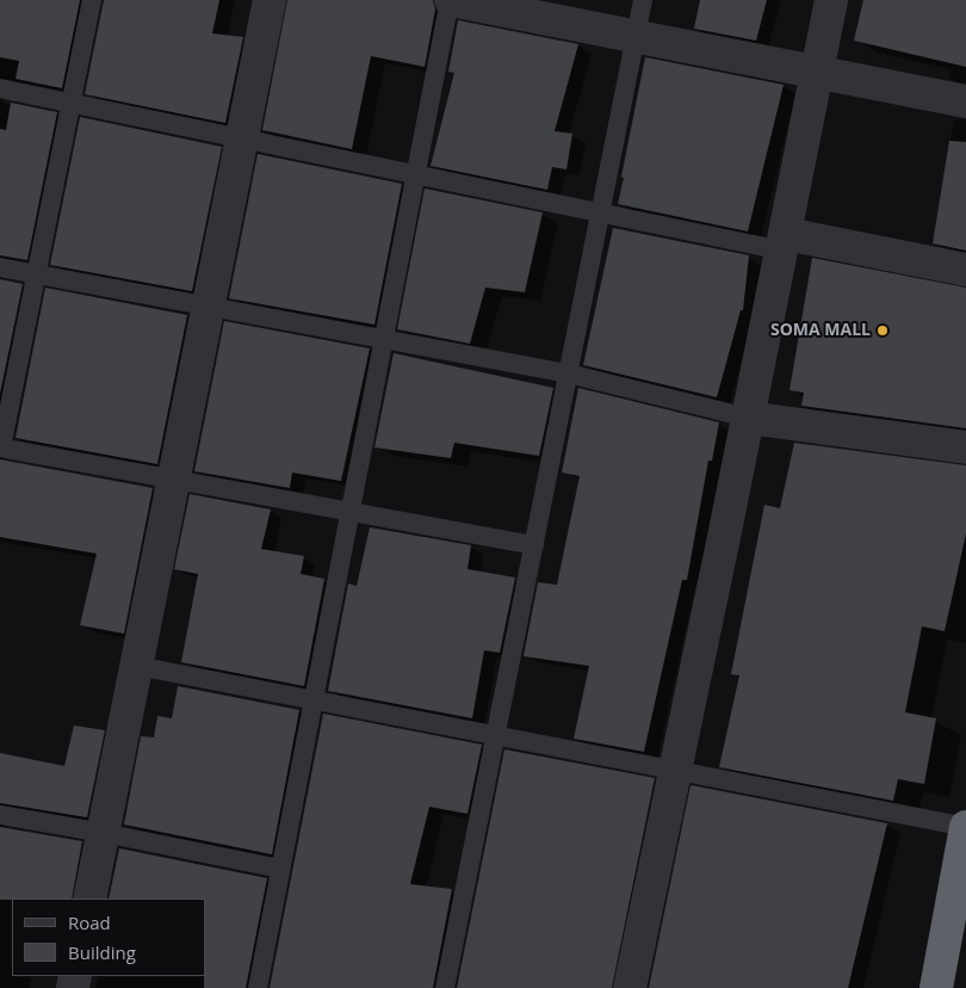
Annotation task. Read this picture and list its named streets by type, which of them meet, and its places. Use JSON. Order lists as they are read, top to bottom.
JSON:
{
  "places": ["SOMA MALL"],
  "legend": ["Road", "Building"]
}
